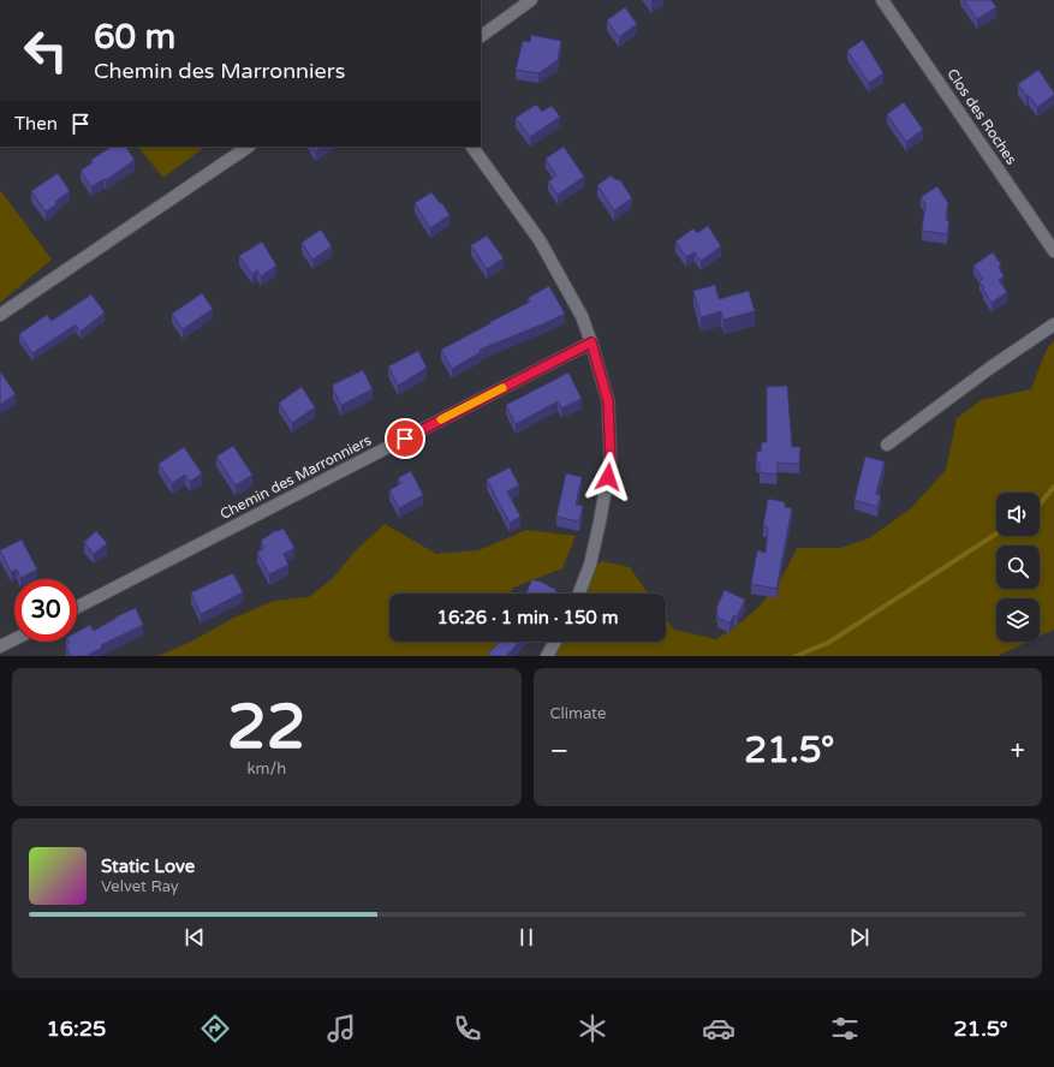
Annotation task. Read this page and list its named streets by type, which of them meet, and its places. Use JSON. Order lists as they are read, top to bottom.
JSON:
{
  "streets": {
    "street": ["Clos des Roches", "Chemin des Marronniers"]
  },
  "page": {
    "turn": ["60 m", "Chemin des Marronniers"],
    "then": "Then",
    "limit": "30",
    "trip": "16:26 · 1 min · 150 m",
    "tile": [
      ["22", "km/h"],
      "Climate"
    ],
    "heat": ["−", "21.5°", "+"],
    "song": ["Static Love", "Velvet Ray"],
    "tabs": ["16:25", "21.5°"]
  }
}
